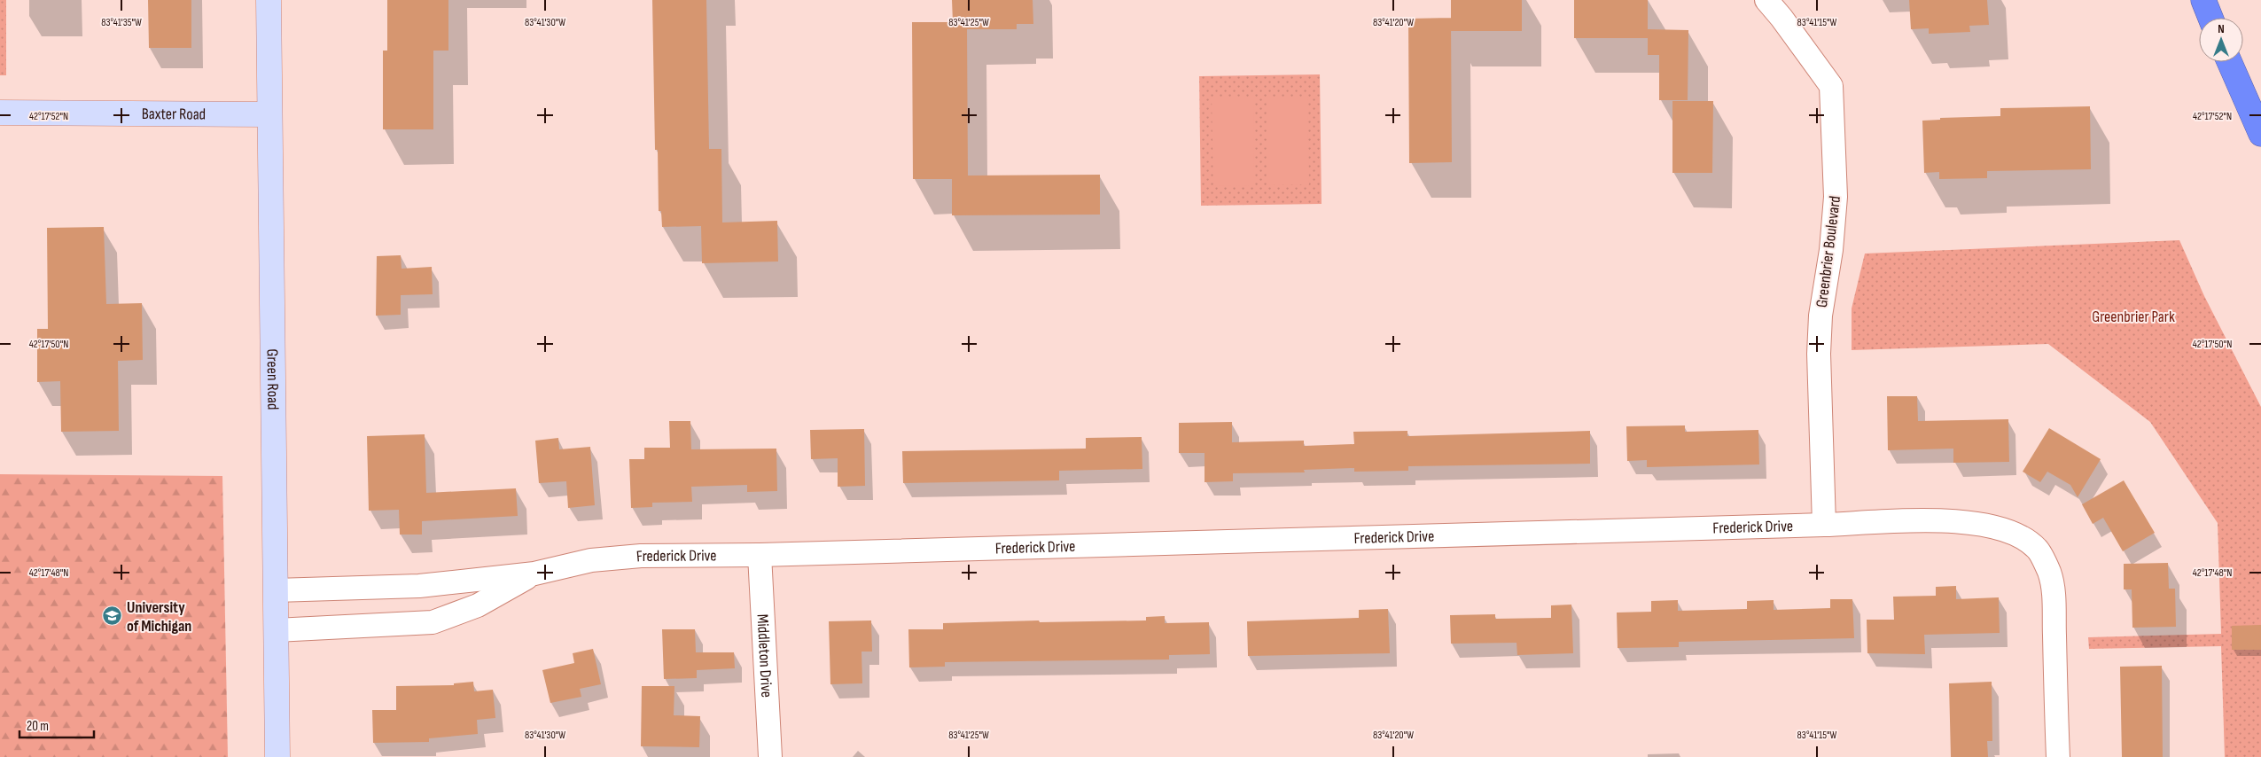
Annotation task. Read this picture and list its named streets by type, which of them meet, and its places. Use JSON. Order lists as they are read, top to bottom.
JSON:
{
  "streets": {
    "street": [
      "Baxter Road",
      "Greenbrier Boulevard",
      "Green Road",
      "Frederick Drive",
      "Middleton Drive"
    ]
  },
  "crossings": [
    ["Baxter Road", "Green Road"],
    ["Greenbrier Boulevard", "Frederick Drive"],
    ["Green Road", "Frederick Drive"],
    ["Frederick Drive", "Middleton Drive"]
  ],
  "parks": ["Greenbrier Park"],
  "places": {
    "school or university": ["University of Michigan"]
  },
  "scale_bar": "20 m",
  "north": "top",
  "coordinates": [
    "83°41'35\"W",
    "83°41'30\"W",
    "83°41'25\"W",
    "83°41'20\"W",
    "83°41'15\"W",
    "42°17'52\"N",
    "42°17'50\"N",
    "42°17'48\"N"
  ]
}
